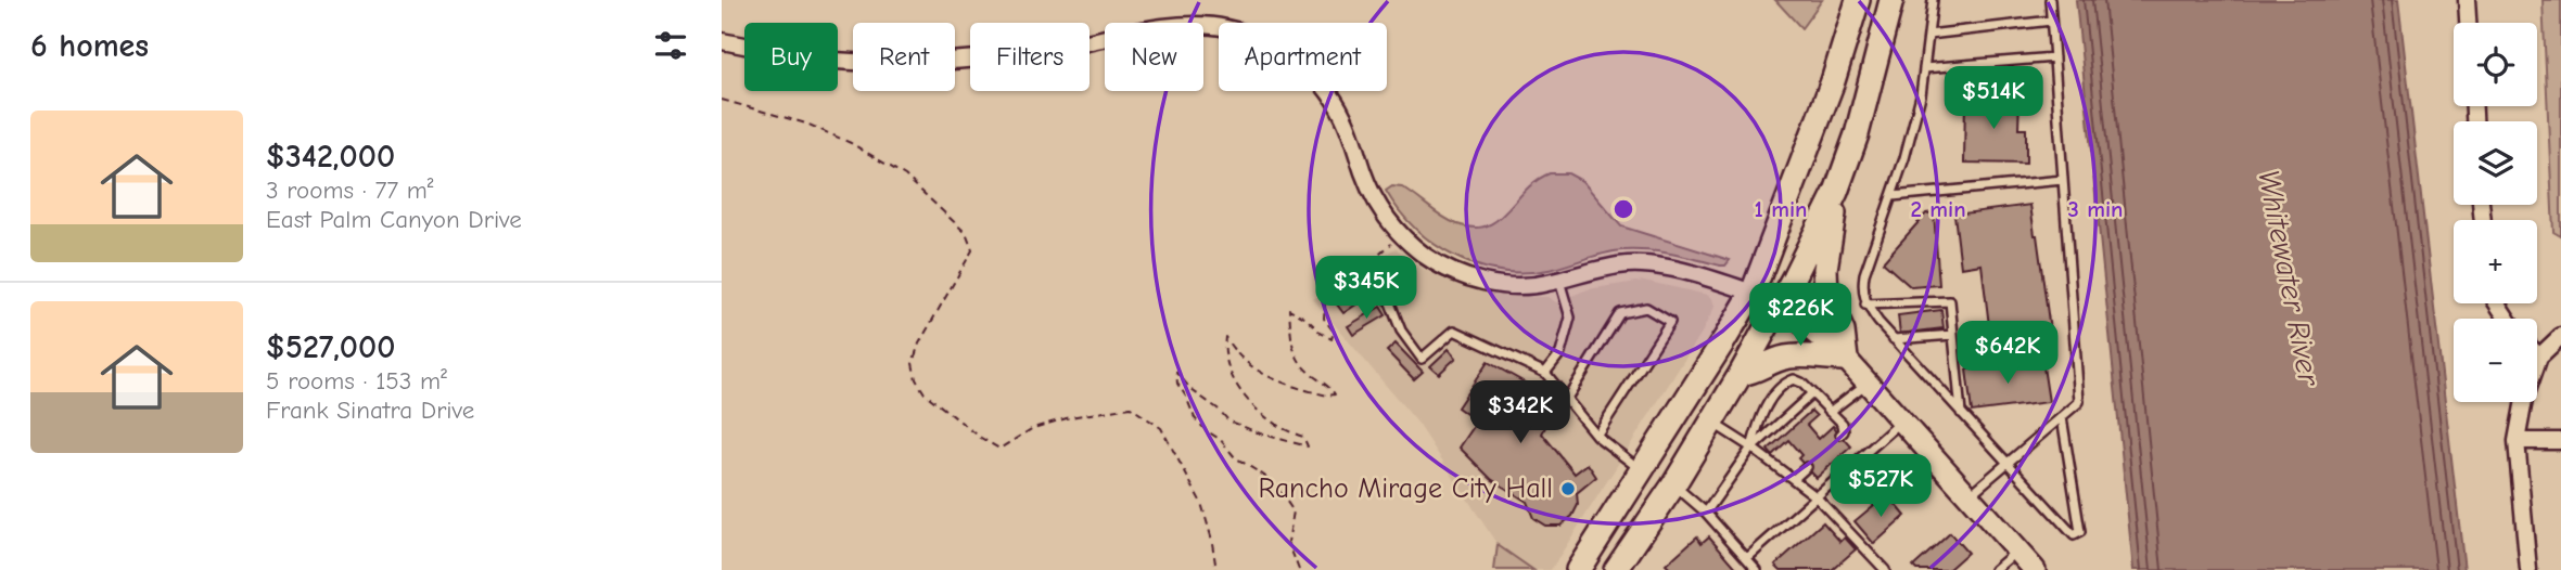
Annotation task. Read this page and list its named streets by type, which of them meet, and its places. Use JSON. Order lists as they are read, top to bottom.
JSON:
{
  "water": ["Whitewater River"],
  "places": ["Rancho Mirage City Hall"],
  "page": {
    "heading": "6 homes",
    "map_buttons": ["+", "−"],
    "chip": [
      "Buy",
      "Rent",
      "Filters",
      "New",
      "Apartment"
    ],
    "price": [
      "$514K",
      "$345K",
      "$226K",
      "$642K",
      "$342K",
      "$527K"
    ],
    "list": [
      {
        "name": "$342,000",
        "note": "3 rooms · 77 m² · East Palm Canyon Drive"
      },
      {
        "name": "$527,000",
        "note": "5 rooms · 153 m² · Frank Sinatra Drive"
      }
    ]
  },
  "rings": ["1 min", "2 min", "3 min"]
}
